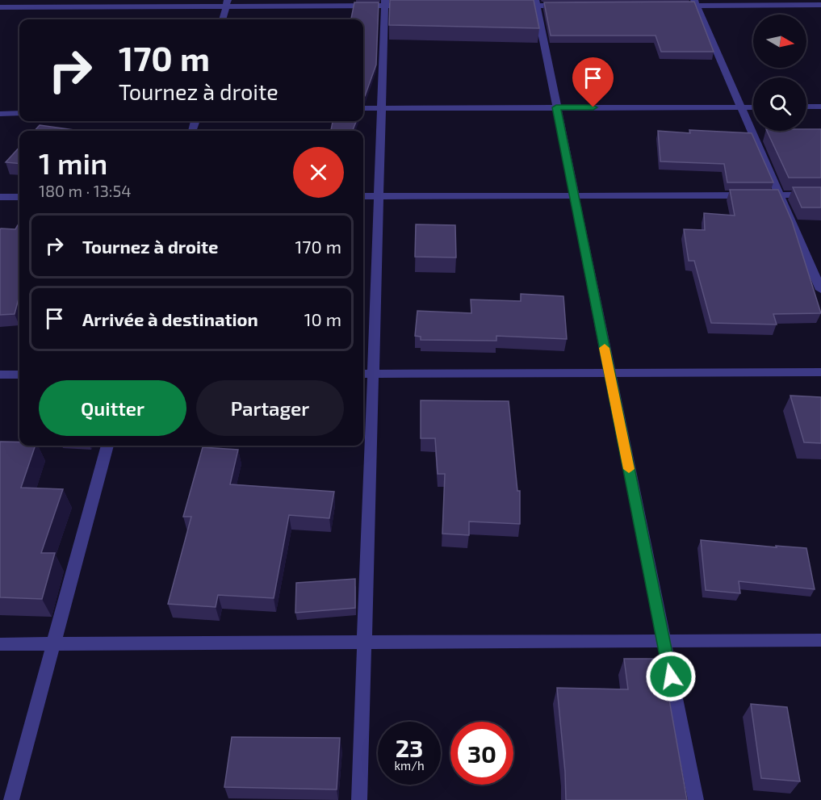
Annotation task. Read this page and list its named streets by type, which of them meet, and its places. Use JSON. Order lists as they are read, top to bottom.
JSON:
{
  "north": "right",
  "page": {
    "turn": ["170 m", "Tournez à droite"],
    "heading": ["1 min", "180 m · 13:54"],
    "list": [
      {
        "name": "Tournez à droite",
        "value": "170 m"
      },
      {
        "name": "Arrivée à destination",
        "value": "10 m"
      }
    ],
    "buttons": ["Quitter", "Partager"],
    "speed": "23 km/h",
    "limit": "30"
  }
}
